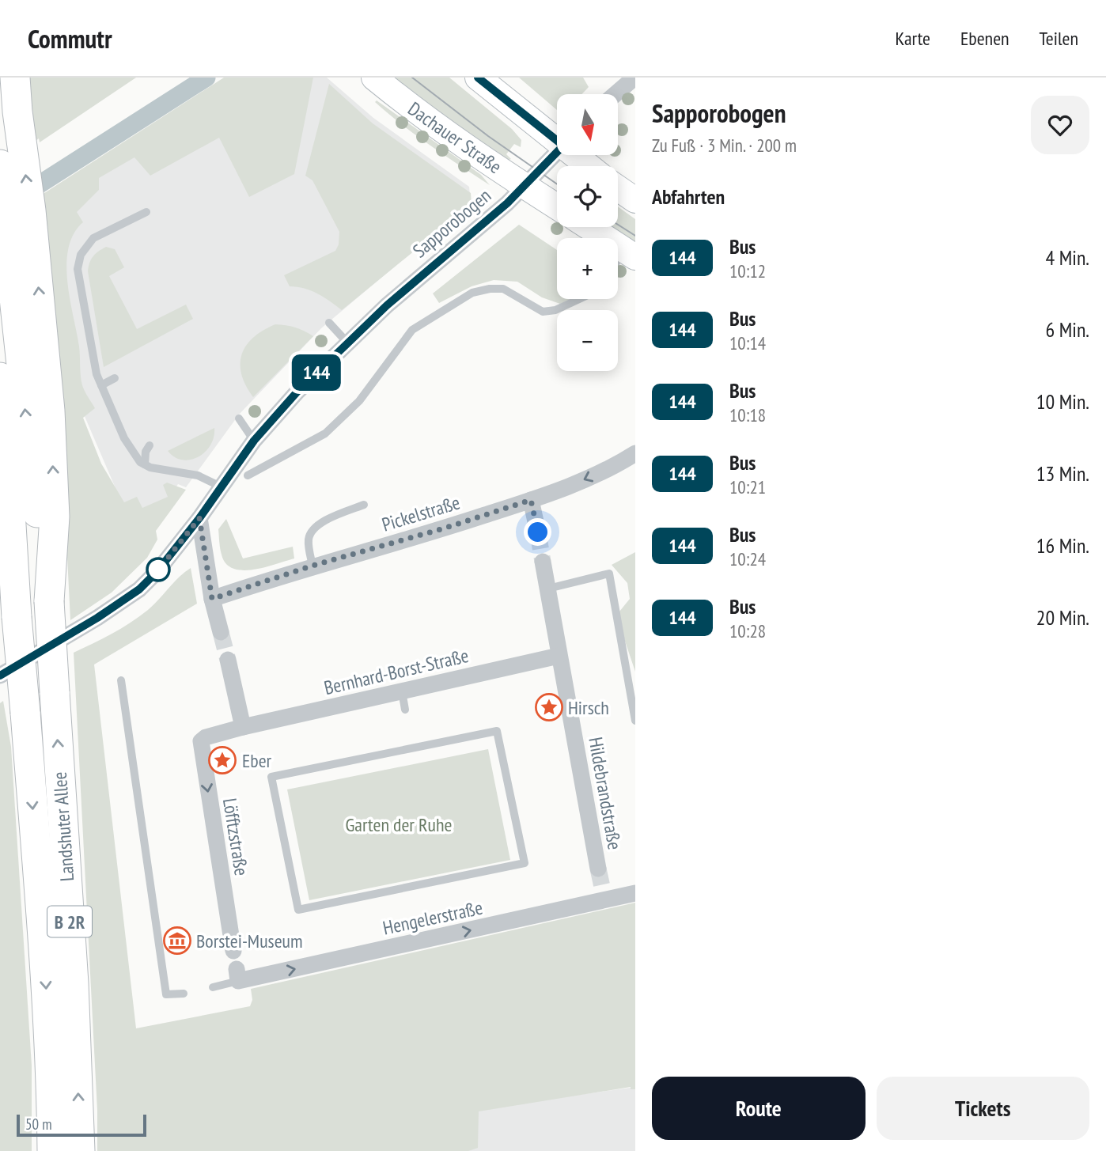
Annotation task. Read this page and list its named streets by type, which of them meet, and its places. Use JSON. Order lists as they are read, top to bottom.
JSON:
{
  "streets": {
    "highway": ["Landshuter Allee", "B 2R"],
    "main road": ["Dachauer Straße"],
    "street": [
      "Sapporobogen",
      "Pickelstraße",
      "Bernhard-Borst-Straße",
      "Hildebrandstraße",
      "Löfftzstraße",
      "Hengelerstraße"
    ]
  },
  "crossings": [
    ["Dachauer Straße", "Sapporobogen"],
    ["Bernhard-Borst-Straße", "Hildebrandstraße"],
    ["Bernhard-Borst-Straße", "Löfftzstraße"],
    ["Landshuter Allee", "B 2R"]
  ],
  "one_way": ["Löfftzstraße", "Hengelerstraße"],
  "parks": ["Garten der Ruhe"],
  "places": {
    "place": ["Hirsch", "Eber"],
    "museum": ["Borstei-Museum"]
  },
  "lines": ["bus line 144"],
  "scale_bar": "50 m",
  "north": "bottom",
  "page": {
    "header": "Commutr",
    "nav": ["Karte", "Ebenen", "Teilen"],
    "on_map": "144",
    "heading": [
      ["Sapporobogen", "Zu Fuß · 3 Min. · 200 m"],
      "Abfahrten"
    ],
    "map_buttons": ["+", "−"],
    "list": [
      {
        "mark": "144",
        "name": "Bus",
        "note": "10:12",
        "value": "4 Min."
      },
      {
        "mark": "144",
        "name": "Bus",
        "note": "10:14",
        "value": "6 Min."
      },
      {
        "mark": "144",
        "name": "Bus",
        "note": "10:18",
        "value": "10 Min."
      },
      {
        "mark": "144",
        "name": "Bus",
        "note": "10:21",
        "value": "13 Min."
      },
      {
        "mark": "144",
        "name": "Bus",
        "note": "10:24",
        "value": "16 Min."
      },
      {
        "mark": "144",
        "name": "Bus",
        "note": "10:28",
        "value": "20 Min."
      }
    ],
    "buttons": ["Route", "Tickets"],
    "scale": "50 m"
  }
}
